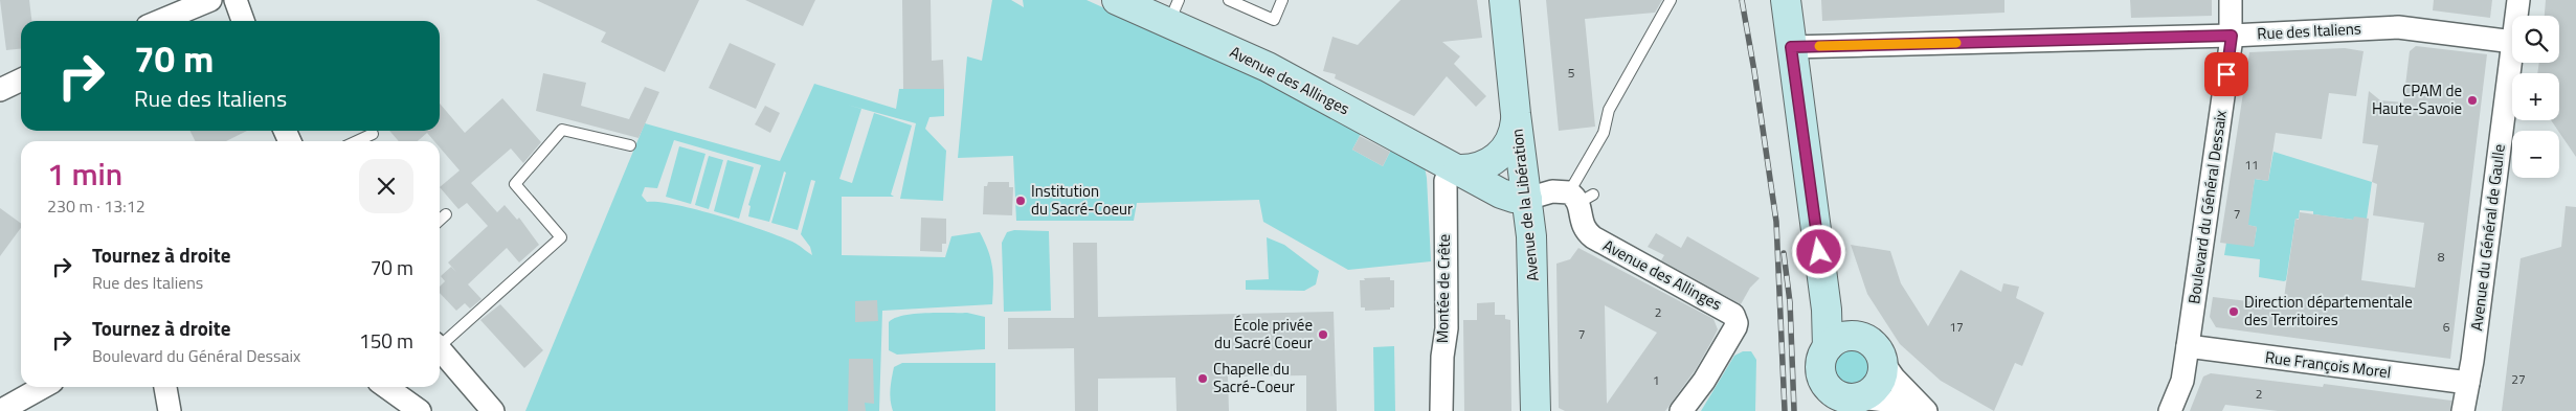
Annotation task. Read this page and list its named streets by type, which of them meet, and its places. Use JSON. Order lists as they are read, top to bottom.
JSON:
{
  "streets": {
    "main road": ["Avenue des Allinges", "Avenue de la Libération"],
    "street": [
      "Rue des Italiens",
      "Boulevard du Général Dessaix",
      "Avenue du Général de Gaulle",
      "Montée de Crête",
      "Rue François Morel"
    ]
  },
  "crossings": [
    ["Rue des Italiens", "Boulevard du Général Dessaix"],
    ["Avenue des Allinges", "Avenue de la Libération"],
    ["Avenue des Allinges", "Montée de Crête"],
    ["Boulevard du Général Dessaix", "Rue François Morel"],
    ["Avenue du Général de Gaulle", "Rue François Morel"]
  ],
  "places": [
    "CPAM de Haute-Savoie",
    "Institution du Sacré-Coeur",
    "Direction départementale des Territoires",
    "École privée du Sacré Coeur",
    "Chapelle du Sacré-Coeur"
  ],
  "house_numbers": [
    "5",
    "11",
    "7",
    "8",
    "2",
    "17",
    "6",
    "7",
    "27",
    "1",
    "2"
  ],
  "page": {
    "map_buttons": ["+", "−"],
    "turn": ["70 m", "Rue des Italiens"],
    "heading": ["1 min", "230 m · 13:12"],
    "list": [
      {
        "name": "Tournez à droite",
        "note": "Rue des Italiens",
        "value": "70 m"
      },
      {
        "name": "Tournez à droite",
        "note": "Boulevard du Général Dessaix",
        "value": "150 m"
      }
    ]
  }
}
